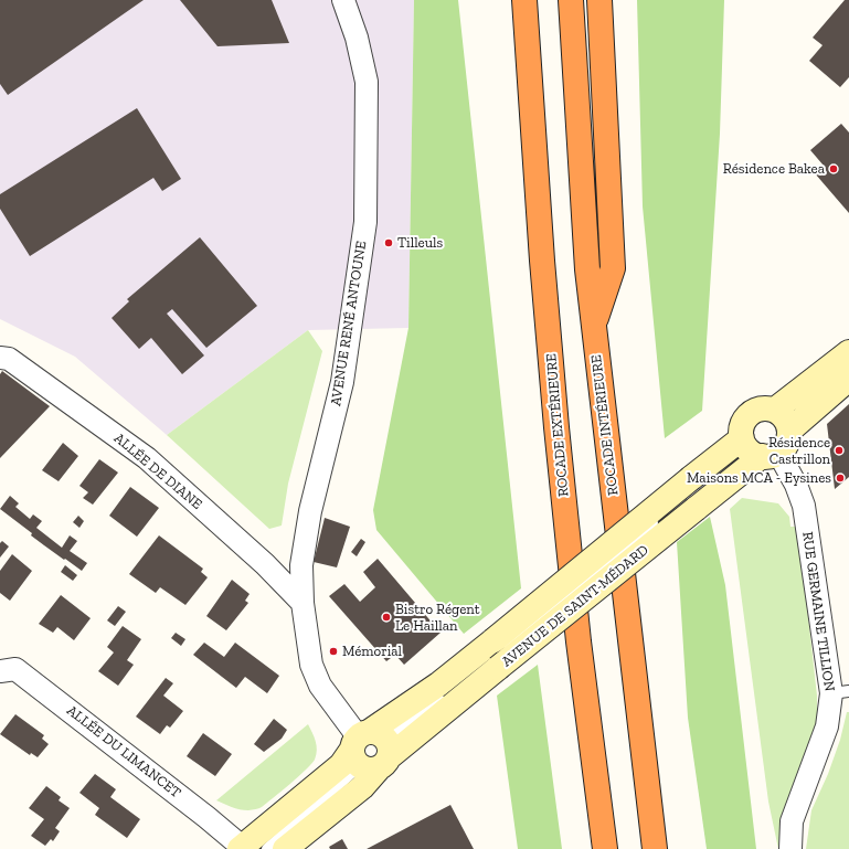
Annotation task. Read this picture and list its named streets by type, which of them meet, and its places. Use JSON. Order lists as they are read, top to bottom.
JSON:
{
  "streets": {
    "highway": ["ROCADE EXTÉRIEURE", "ROCADE INTÉRIEURE"],
    "main road": ["AVENUE DE SAINT-MÉDARD"],
    "street": [
      "AVENUE RENÉ ANTOUNE",
      "ALLÉE DE DIANE",
      "RUE GERMAINE TILLION",
      "ALLÉE DU LIMANCET"
    ]
  },
  "crossings": [
    ["AVENUE RENÉ ANTOUNE", "ALLÉE DE DIANE"],
    ["AVENUE RENÉ ANTOUNE", "AVENUE DE SAINT-MÉDARD"],
    ["AVENUE DE SAINT-MÉDARD", "RUE GERMAINE TILLION"],
    ["AVENUE DE SAINT-MÉDARD", "ALLÉE DU LIMANCET"]
  ],
  "places": [
    "Résidence Bakea",
    "Tilleuls",
    "Résidence Castrillon",
    "Maisons MCA - Eysines",
    "Bistro Régent Le Haillan",
    "Mémorial"
  ]
}
